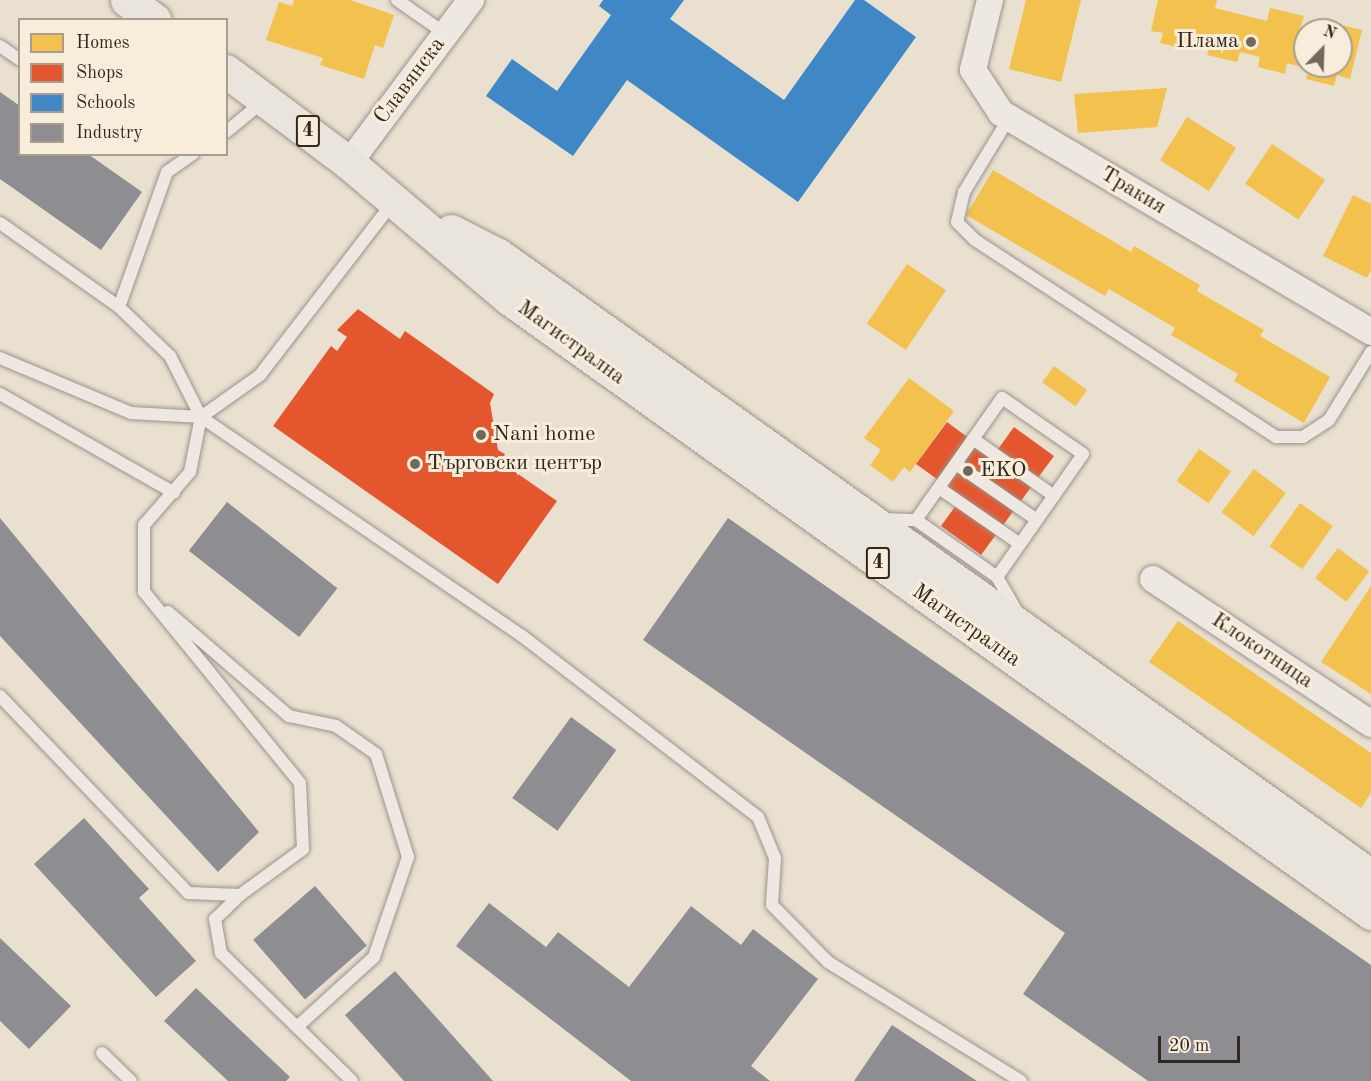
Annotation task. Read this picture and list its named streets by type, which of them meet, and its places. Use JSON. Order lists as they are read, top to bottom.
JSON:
{
  "streets": {
    "main road": ["4", "Магистрална"],
    "street": ["Славянска", "Тракия", "Клокотница"]
  },
  "crossings": [
    ["Славянска", "Магистрална"]
  ],
  "places": [
    "Плама",
    "Nani home",
    "Търговски център",
    "EKO"
  ],
  "legend": [
    "Homes",
    "Shops",
    "Schools",
    "Industry"
  ],
  "scale_bar": "20 m",
  "north": "top right"
}
